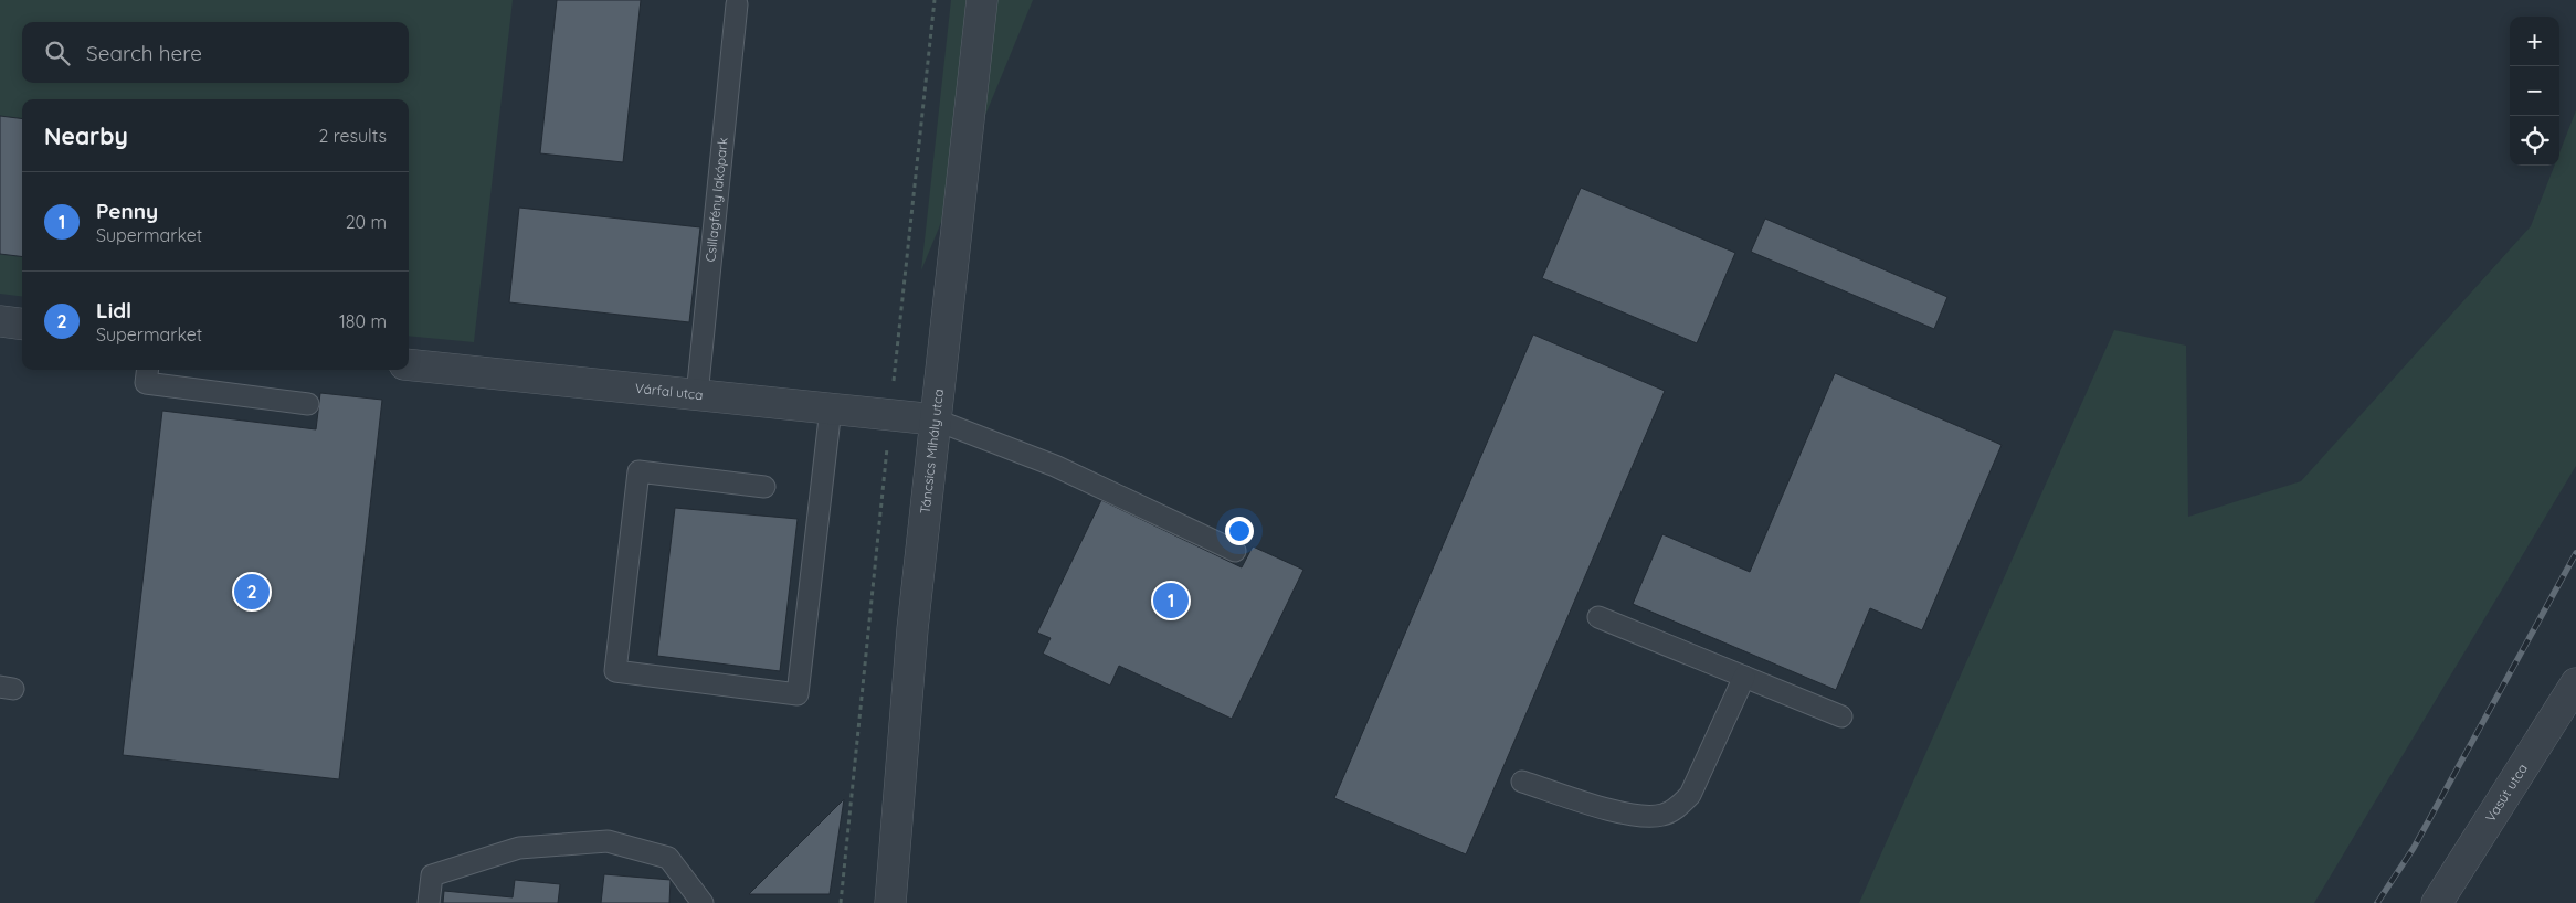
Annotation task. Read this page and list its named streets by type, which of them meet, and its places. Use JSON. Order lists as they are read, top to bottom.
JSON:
{
  "streets": {
    "street": ["Várfal utca", "Táncsics Mihály utca", "Vasút utca"],
    "lane": ["Csillagfény lakópark"]
  },
  "crossings": [
    ["Csillagfény lakópark", "Várfal utca"],
    ["Várfal utca", "Táncsics Mihály utca"]
  ],
  "page": {
    "map_buttons": ["+", "−"],
    "search": "Search here",
    "heading": ["Nearby", "2 results"],
    "list": [
      {
        "mark": "1",
        "name": "Penny",
        "note": "Supermarket",
        "value": "20 m"
      },
      {
        "mark": "2",
        "name": "Lidl",
        "note": "Supermarket",
        "value": "180 m"
      }
    ],
    "pins": ["2", "1"]
  }
}
